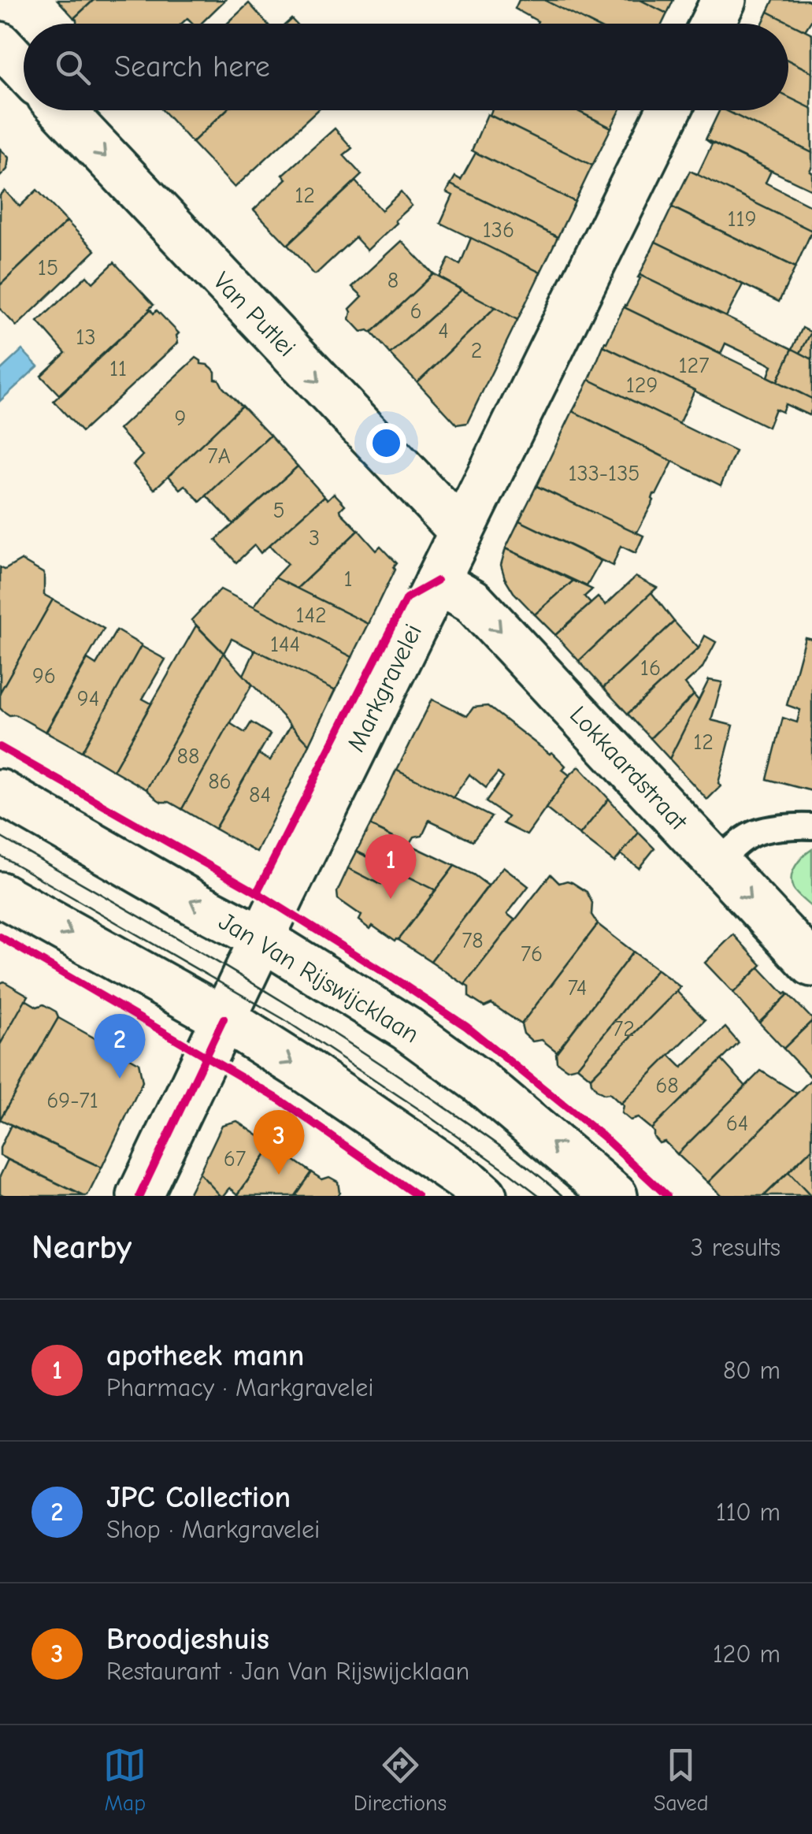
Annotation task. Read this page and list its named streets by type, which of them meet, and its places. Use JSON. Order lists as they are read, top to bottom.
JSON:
{
  "streets": {
    "street": [
      "Van Putlei",
      "Markgravelei",
      "Lokkaardstraat",
      "Jan Van Rijswijcklaan"
    ]
  },
  "crossings": [
    ["Van Putlei", "Markgravelei"],
    ["Markgravelei", "Lokkaardstraat"],
    ["Markgravelei", "Jan Van Rijswijcklaan"]
  ],
  "one_way": ["Van Putlei", "Lokkaardstraat"],
  "house_numbers": [
    "12",
    "119",
    "136",
    "15",
    "8",
    "6",
    "4",
    "13",
    "2",
    "127",
    "11",
    "129",
    "9",
    "7A",
    "133-135",
    "5",
    "3",
    "1",
    "142",
    "144",
    "16",
    "96",
    "94",
    "12",
    "88",
    "86",
    "84",
    "78",
    "76",
    "74",
    "72",
    "68",
    "69-71",
    "64",
    "67"
  ],
  "page": {
    "search": "Search here",
    "pins": ["1", "2", "3"],
    "heading": ["Nearby", "3 results"],
    "list": [
      {
        "mark": "1",
        "name": "apotheek mann",
        "note": "Pharmacy · Markgravelei",
        "value": "80 m"
      },
      {
        "mark": "2",
        "name": "JPC Collection",
        "note": "Shop · Markgravelei",
        "value": "110 m"
      },
      {
        "mark": "3",
        "name": "Broodjeshuis",
        "note": "Restaurant · Jan Van Rijswijcklaan",
        "value": "120 m"
      }
    ],
    "nav": ["Map", "Directions", "Saved"]
  }
}
